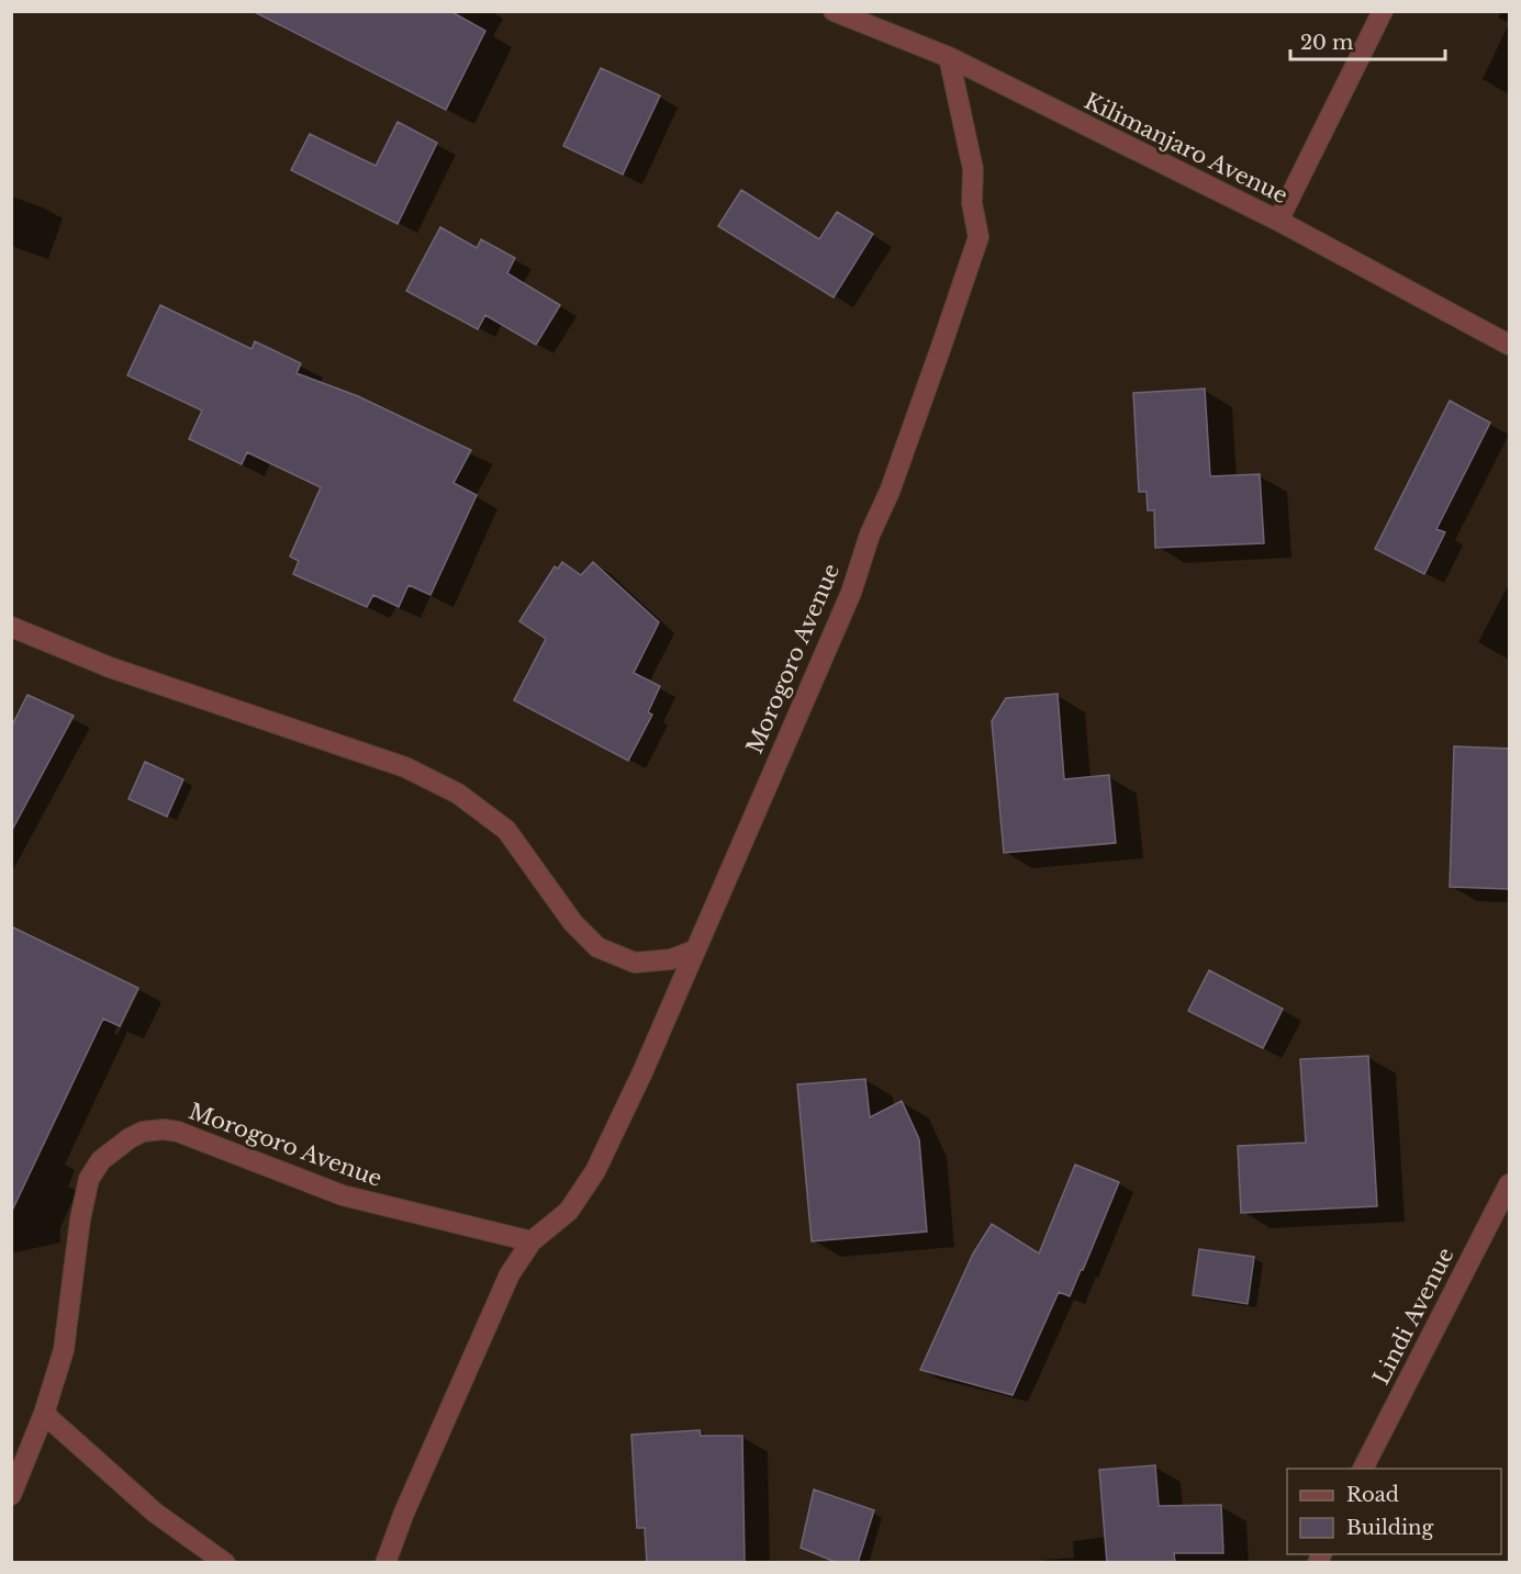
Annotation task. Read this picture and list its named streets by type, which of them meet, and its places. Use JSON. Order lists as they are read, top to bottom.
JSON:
{
  "streets": {
    "street": ["Kilimanjaro Avenue", "Morogoro Avenue", "Lindi Avenue"]
  },
  "crossings": [
    ["Kilimanjaro Avenue", "Morogoro Avenue"]
  ],
  "legend": ["Road", "Building"],
  "scale_bar": "20 m"
}
